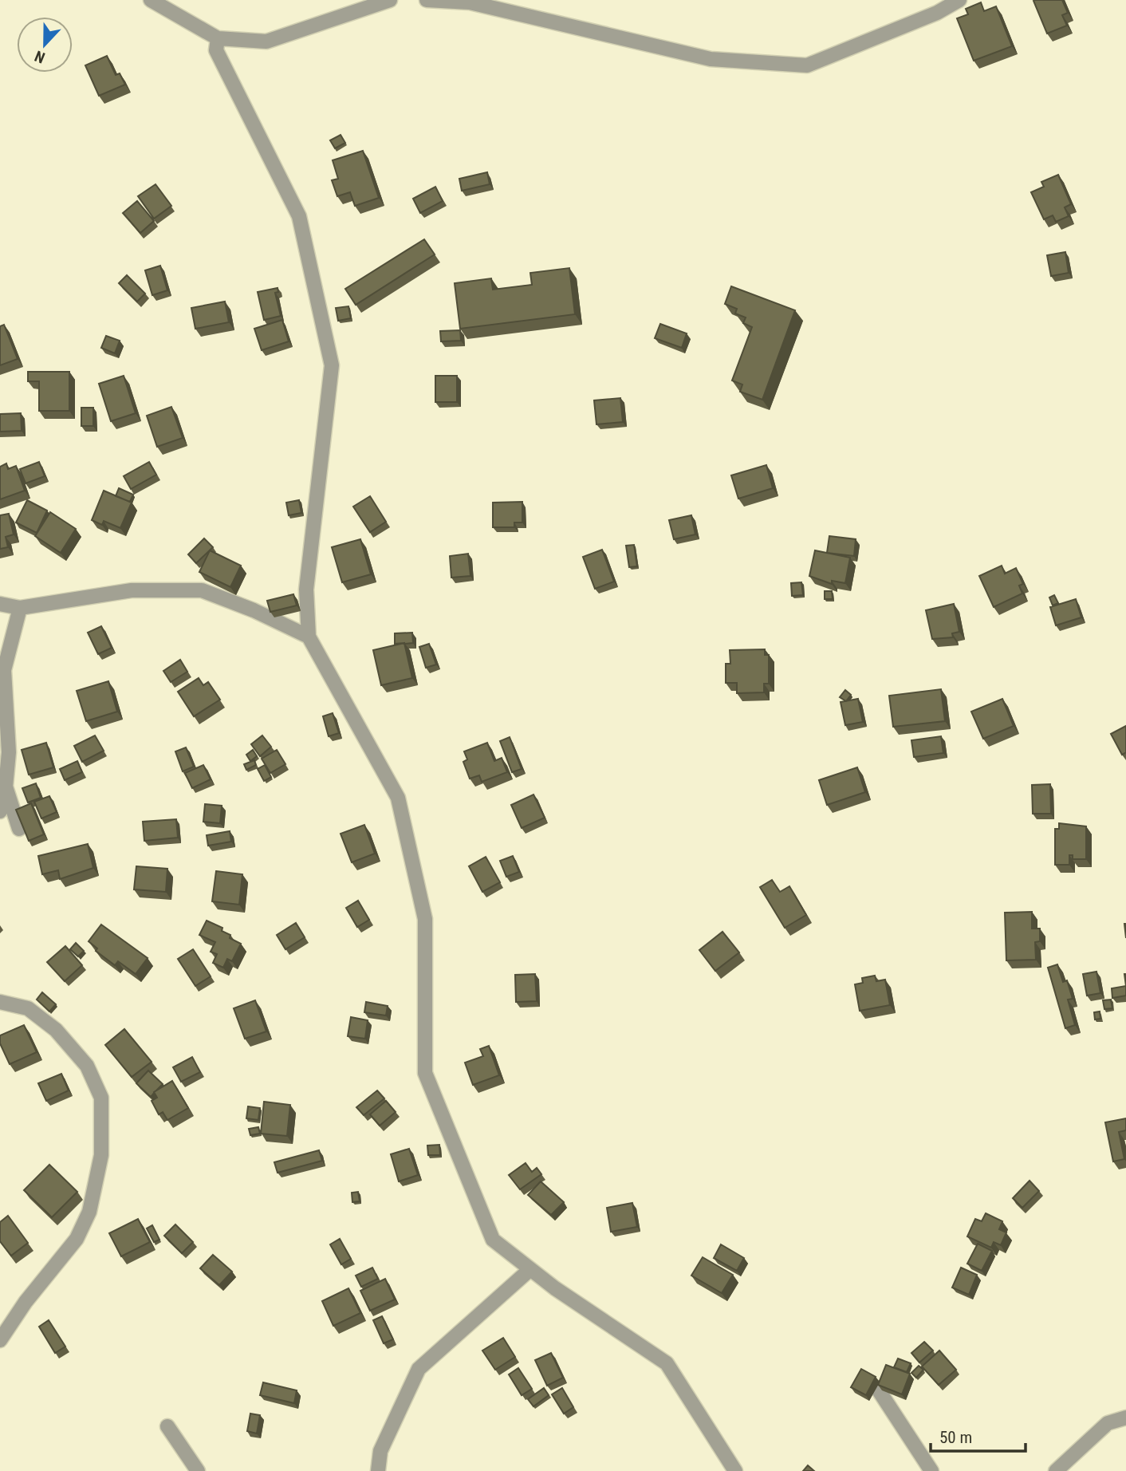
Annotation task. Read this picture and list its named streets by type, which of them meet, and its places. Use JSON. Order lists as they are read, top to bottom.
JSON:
{
  "scale_bar": "50 m",
  "north": "bottom"
}
